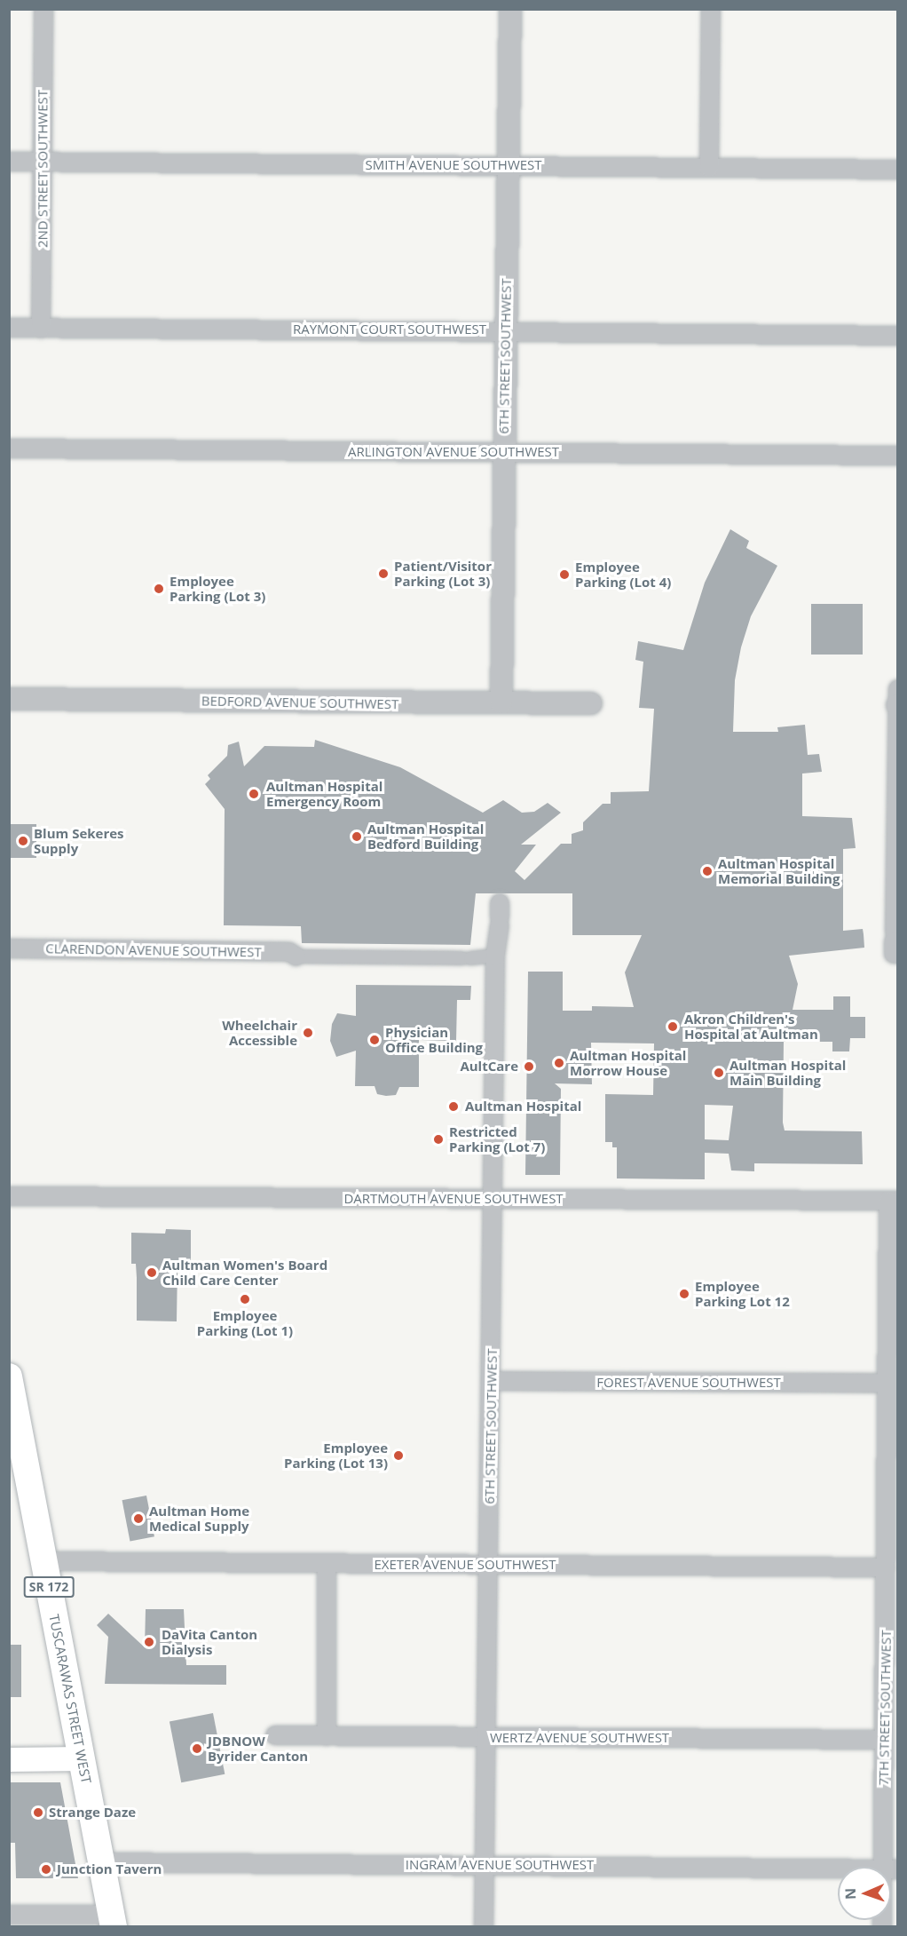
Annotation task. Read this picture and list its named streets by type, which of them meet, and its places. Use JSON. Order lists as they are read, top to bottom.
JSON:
{
  "streets": {
    "main road": ["SR 172", "TUSCARAWAS STREET WEST"],
    "street": [
      "SMITH AVENUE SOUTHWEST",
      "2ND STREET SOUTHWEST",
      "RAYMONT COURT SOUTHWEST",
      "6TH STREET SOUTHWEST",
      "ARLINGTON AVENUE SOUTHWEST",
      "BEDFORD AVENUE SOUTHWEST",
      "CLARENDON AVENUE SOUTHWEST",
      "DARTMOUTH AVENUE SOUTHWEST",
      "FOREST AVENUE SOUTHWEST",
      "EXETER AVENUE SOUTHWEST",
      "7TH STREET SOUTHWEST",
      "WERTZ AVENUE SOUTHWEST",
      "INGRAM AVENUE SOUTHWEST"
    ]
  },
  "crossings": [
    ["SMITH AVENUE SOUTHWEST", "2ND STREET SOUTHWEST"],
    ["SMITH AVENUE SOUTHWEST", "6TH STREET SOUTHWEST"],
    ["2ND STREET SOUTHWEST", "RAYMONT COURT SOUTHWEST"],
    ["RAYMONT COURT SOUTHWEST", "6TH STREET SOUTHWEST"],
    ["6TH STREET SOUTHWEST", "ARLINGTON AVENUE SOUTHWEST"],
    ["6TH STREET SOUTHWEST", "BEDFORD AVENUE SOUTHWEST"],
    ["6TH STREET SOUTHWEST", "DARTMOUTH AVENUE SOUTHWEST"],
    ["6TH STREET SOUTHWEST", "FOREST AVENUE SOUTHWEST"],
    ["6TH STREET SOUTHWEST", "EXETER AVENUE SOUTHWEST"],
    ["6TH STREET SOUTHWEST", "WERTZ AVENUE SOUTHWEST"],
    ["6TH STREET SOUTHWEST", "INGRAM AVENUE SOUTHWEST"],
    ["DARTMOUTH AVENUE SOUTHWEST", "7TH STREET SOUTHWEST"],
    ["FOREST AVENUE SOUTHWEST", "7TH STREET SOUTHWEST"],
    ["EXETER AVENUE SOUTHWEST", "TUSCARAWAS STREET WEST"],
    ["EXETER AVENUE SOUTHWEST", "7TH STREET SOUTHWEST"],
    ["TUSCARAWAS STREET WEST", "INGRAM AVENUE SOUTHWEST"],
    ["7TH STREET SOUTHWEST", "WERTZ AVENUE SOUTHWEST"]
  ],
  "places": [
    "Patient/Visitor Parking (Lot 3)",
    "Employee Parking (Lot 4)",
    "Employee Parking (Lot 3)",
    "Aultman Hospital Emergency Room",
    "Aultman Hospital Bedford Building",
    "Blum Sekeres Supply",
    "Aultman Hospital Memorial Building",
    "Akron Children's Hospital at Aultman",
    "Wheelchair Accessible",
    "Physician Office Building",
    "Aultman Hospital Morrow House",
    "AultCare",
    "Aultman Hospital Main Building",
    "Aultman Hospital",
    "Restricted Parking (Lot 7)",
    "Aultman Women's Board Child Care Center",
    "Employee Parking Lot 12",
    "Employee Parking (Lot 1)",
    "Employee Parking (Lot 13)",
    "Aultman Home Medical Supply",
    "DaVita Canton Dialysis",
    "JDBNOW Byrider Canton",
    "Strange Daze",
    "Junction Tavern"
  ],
  "north": "left"
}
